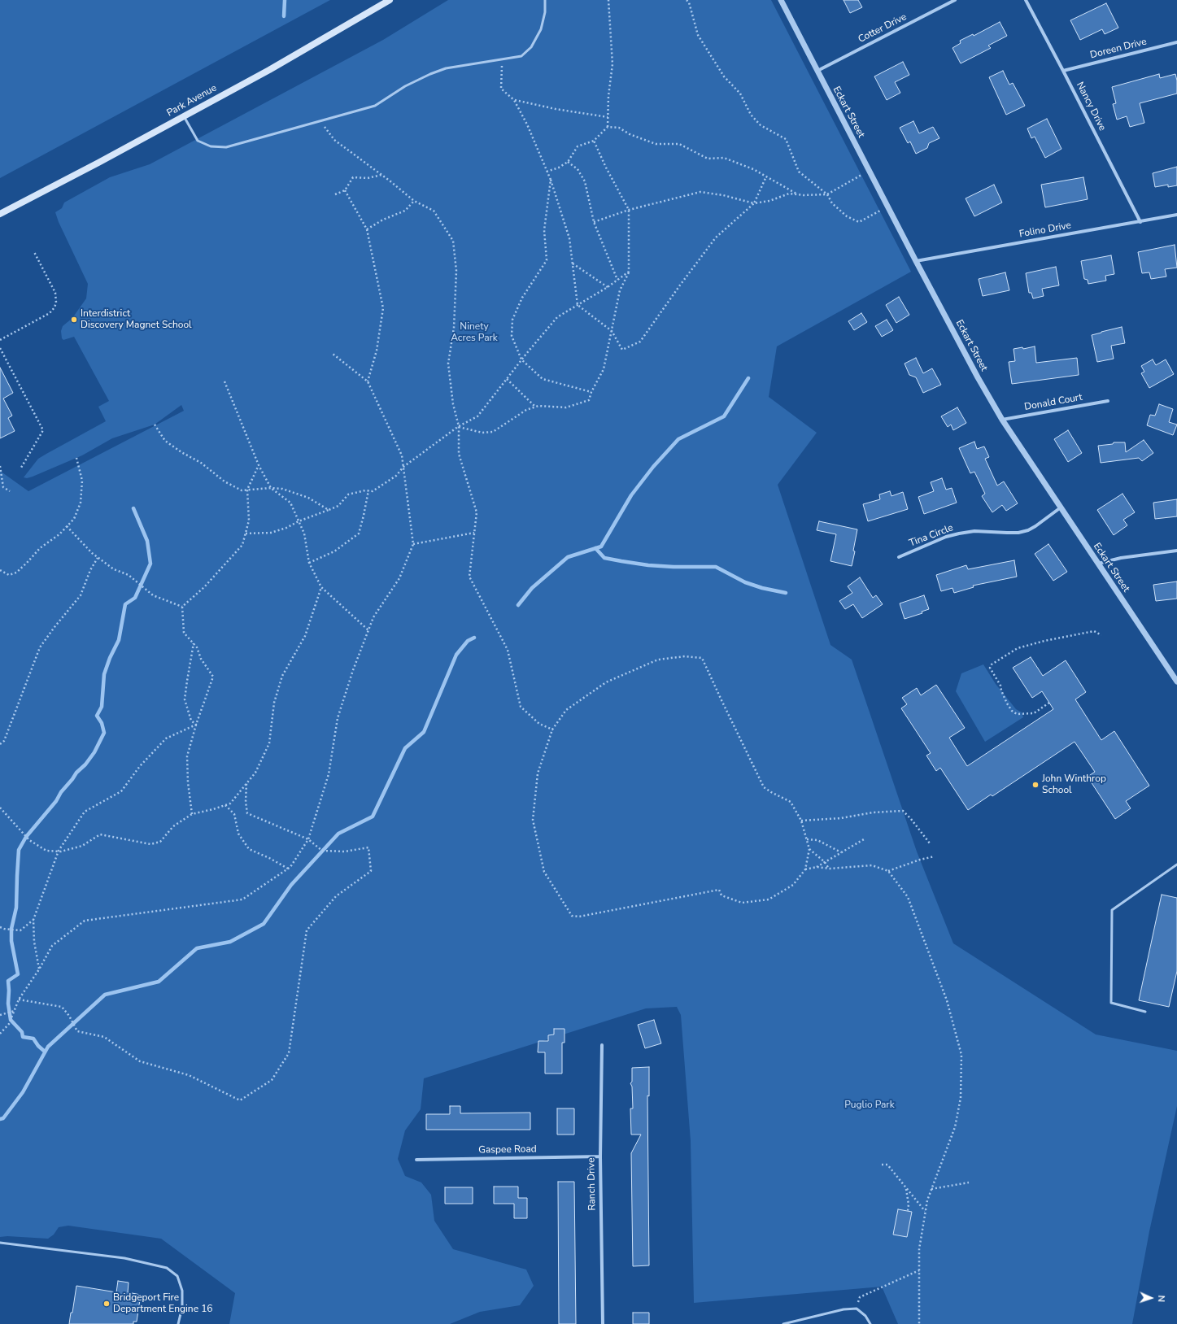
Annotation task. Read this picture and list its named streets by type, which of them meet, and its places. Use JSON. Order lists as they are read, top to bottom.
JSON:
{
  "streets": {
    "main road": ["Park Avenue"],
    "street": [
      "Cotter Drive",
      "Doreen Drive",
      "Nancy Drive",
      "Eckart Street",
      "Folino Drive",
      "Donald Court",
      "Tina Circle",
      "Gaspee Road",
      "Ranch Drive"
    ]
  },
  "crossings": [
    ["Cotter Drive", "Eckart Street"],
    ["Doreen Drive", "Nancy Drive"],
    ["Nancy Drive", "Folino Drive"],
    ["Eckart Street", "Folino Drive"],
    ["Eckart Street", "Donald Court"],
    ["Eckart Street", "Tina Circle"],
    ["Gaspee Road", "Ranch Drive"]
  ],
  "parks": ["Ninety Acres Park", "Puglio Park"],
  "places": ["Interdistrict Discovery Magnet School", "John Winthrop School", "Bridgeport Fire Department Engine 16"],
  "north": "right"
}
